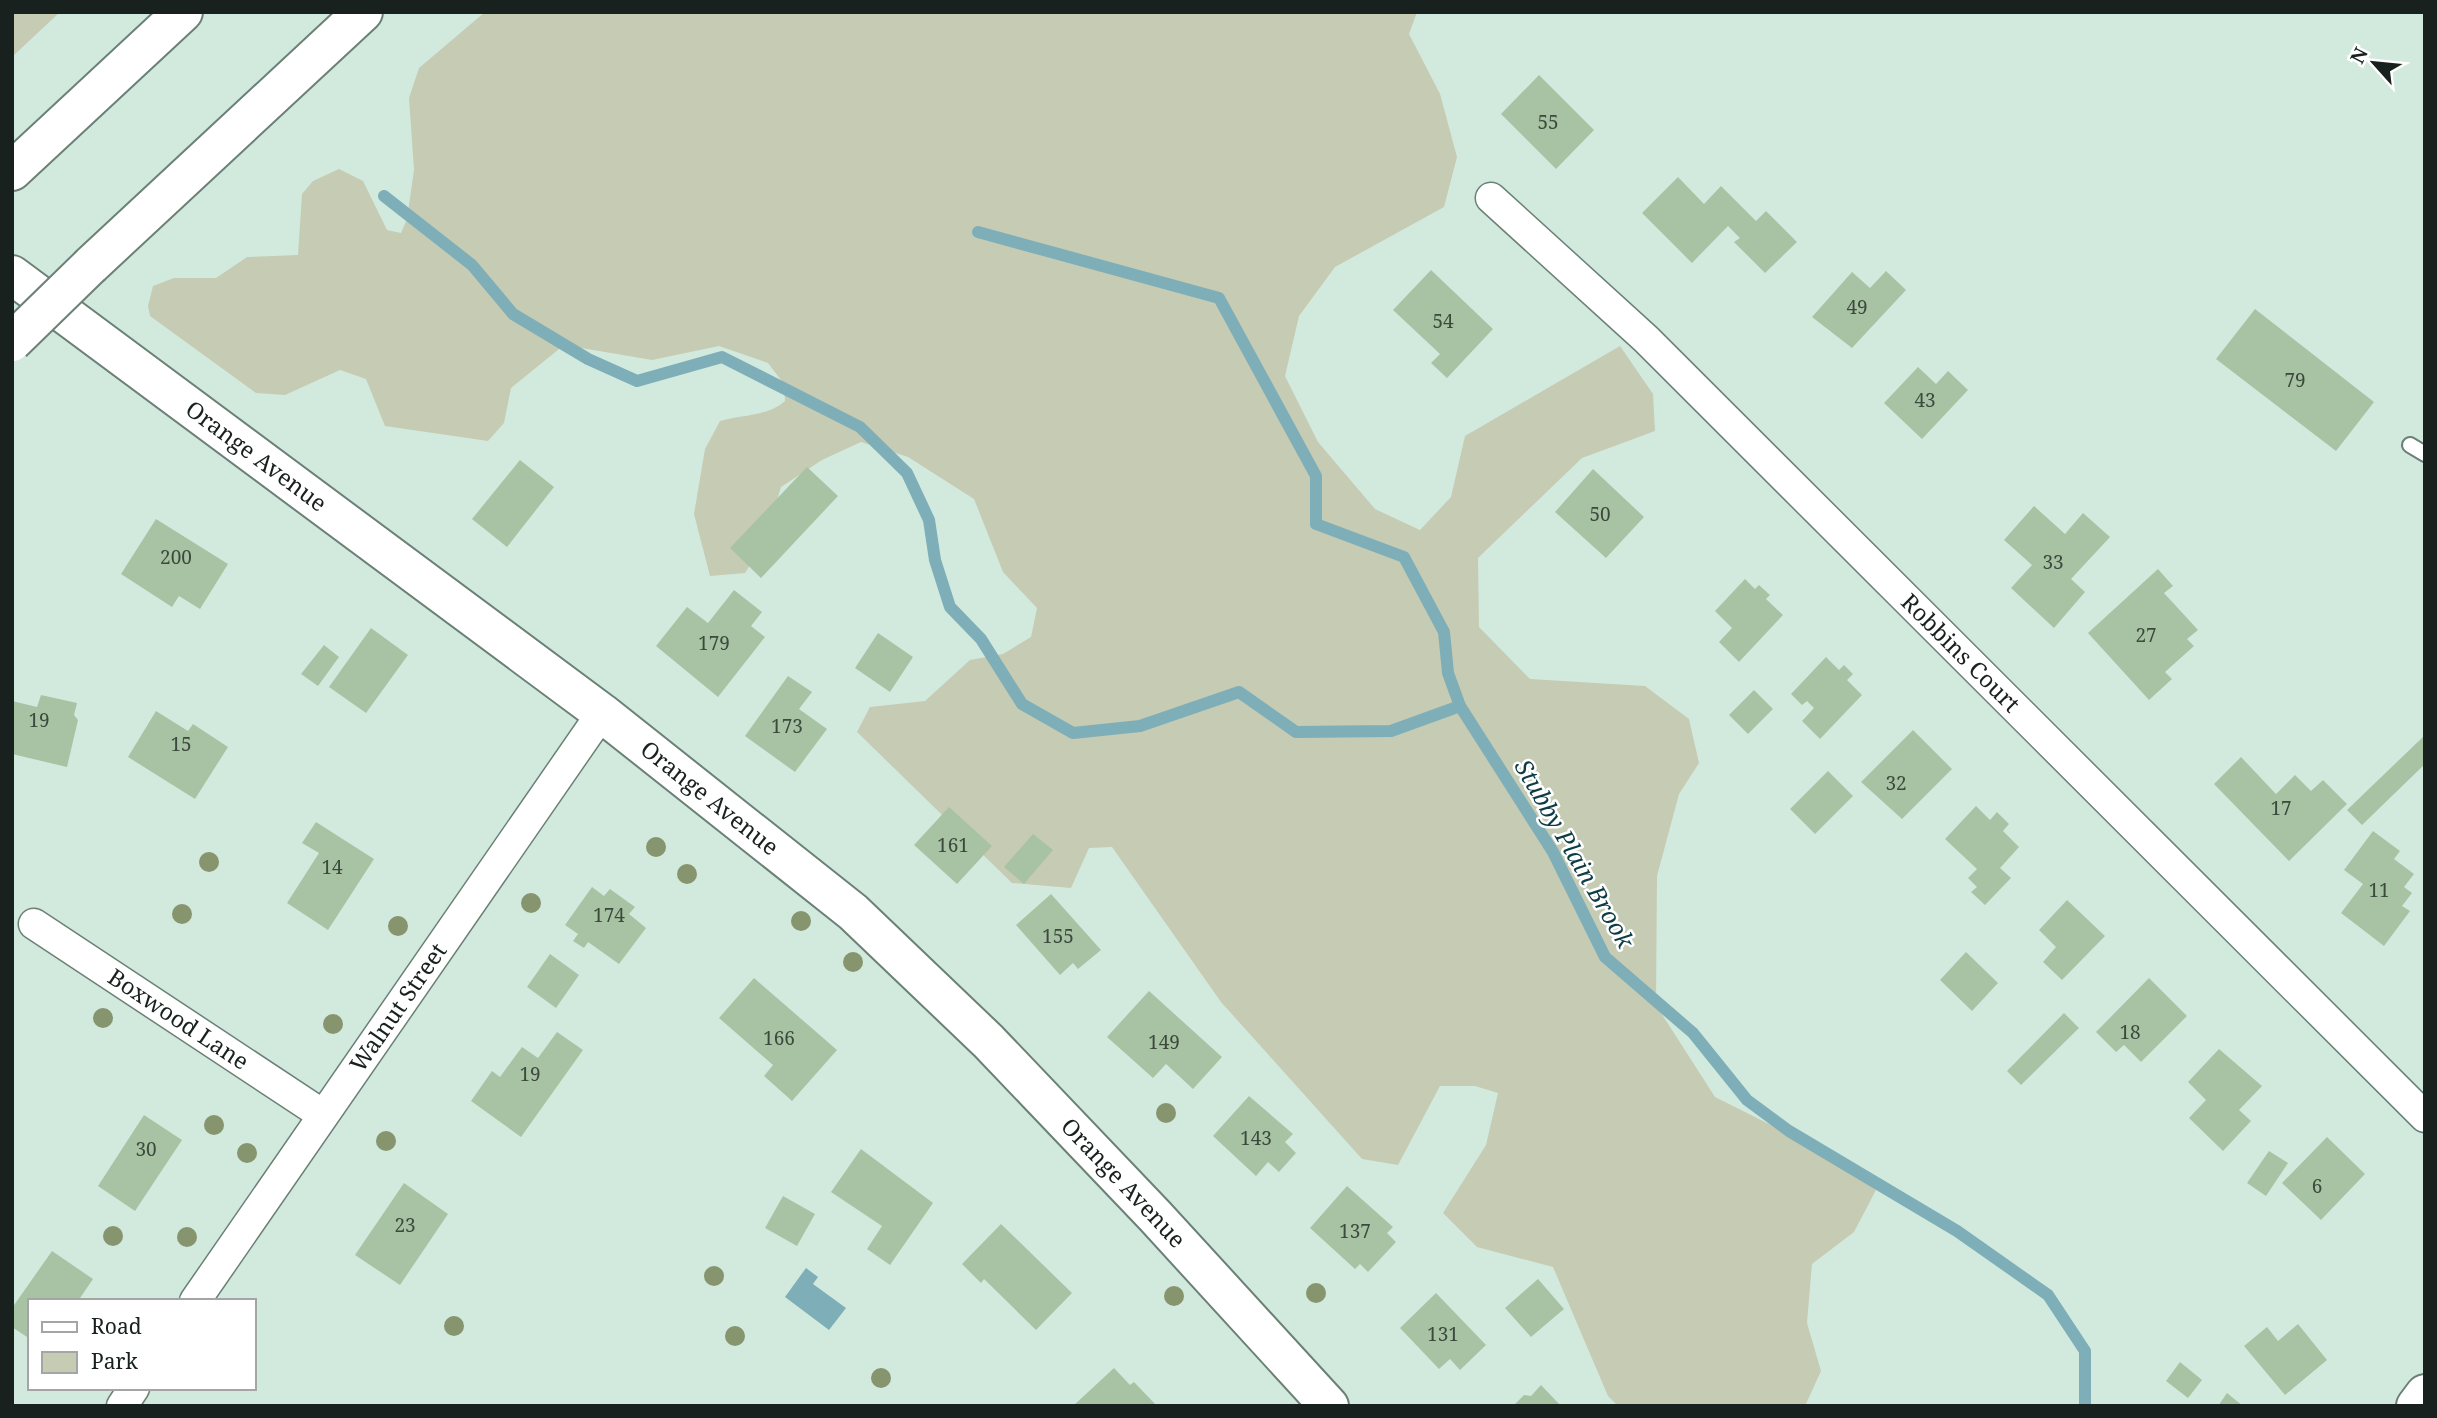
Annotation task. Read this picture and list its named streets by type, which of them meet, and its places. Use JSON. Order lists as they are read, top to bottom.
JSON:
{
  "streets": {
    "main road": ["Orange Avenue"],
    "street": ["Robbins Court", "Walnut Street", "Boxwood Lane"]
  },
  "crossings": [
    ["Orange Avenue", "Walnut Street"],
    ["Walnut Street", "Boxwood Lane"]
  ],
  "water": ["Stubby Plain Brook"],
  "house_numbers": [
    "55",
    "49",
    "54",
    "79",
    "43",
    "50",
    "200",
    "33",
    "27",
    "179",
    "19",
    "173",
    "15",
    "32",
    "17",
    "161",
    "14",
    "11",
    "174",
    "155",
    "18",
    "166",
    "149",
    "19",
    "143",
    "30",
    "6",
    "23",
    "137",
    "131"
  ],
  "legend": ["Road", "Park"],
  "north": "top left"
}
